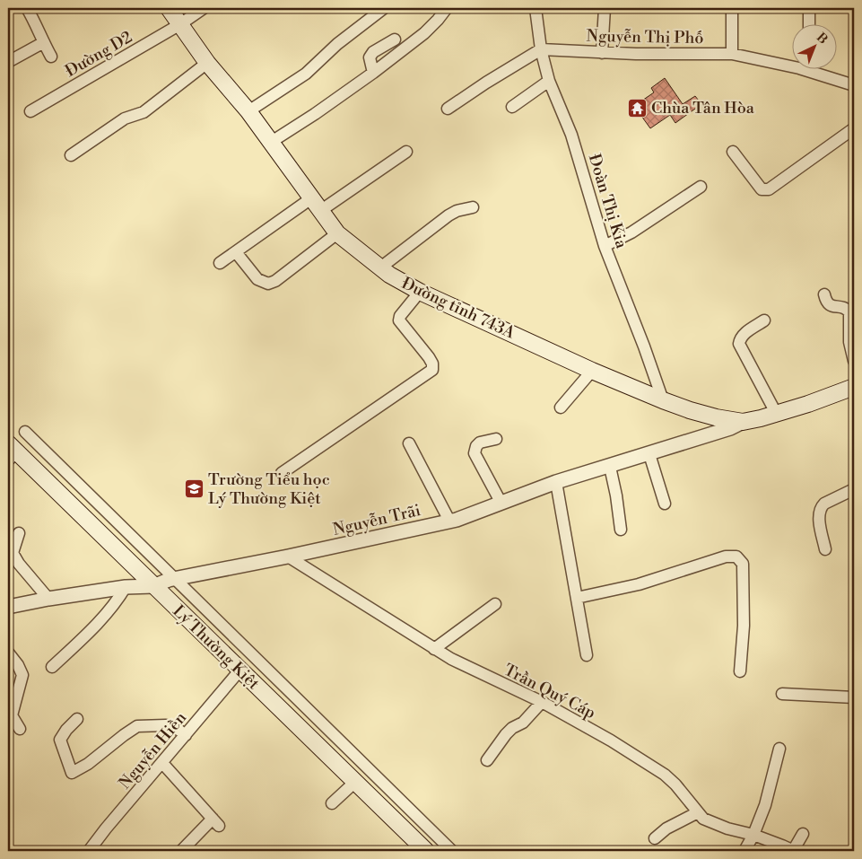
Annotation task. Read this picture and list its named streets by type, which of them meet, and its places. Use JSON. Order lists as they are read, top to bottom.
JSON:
{
  "streets": {
    "main road": ["Đường tỉnh 743A", "Lý Thường Kiệt"],
    "street": [
      "Nguyễn Thị Phố",
      "Đường D2",
      "Đoàn Thị Kia",
      "Nguyễn Trãi",
      "Trần Quý Cáp",
      "Nguyễn Hiền"
    ]
  },
  "crossings": [
    ["Nguyễn Thị Phố", "Đoàn Thị Kia"],
    ["Đường D2", "Đường tỉnh 743A"],
    ["Đoàn Thị Kia", "Đường tỉnh 743A"],
    ["Đường tỉnh 743A", "Nguyễn Trãi"],
    ["Nguyễn Trãi", "Lý Thường Kiệt"],
    ["Nguyễn Trãi", "Trần Quý Cáp"],
    ["Lý Thường Kiệt", "Nguyễn Hiền"]
  ],
  "places": {
    "temple": ["Chùa Tân Hòa"],
    "school or university": ["Trường Tiểu học Lý Thường Kiệt"]
  },
  "north": "top right"
}
